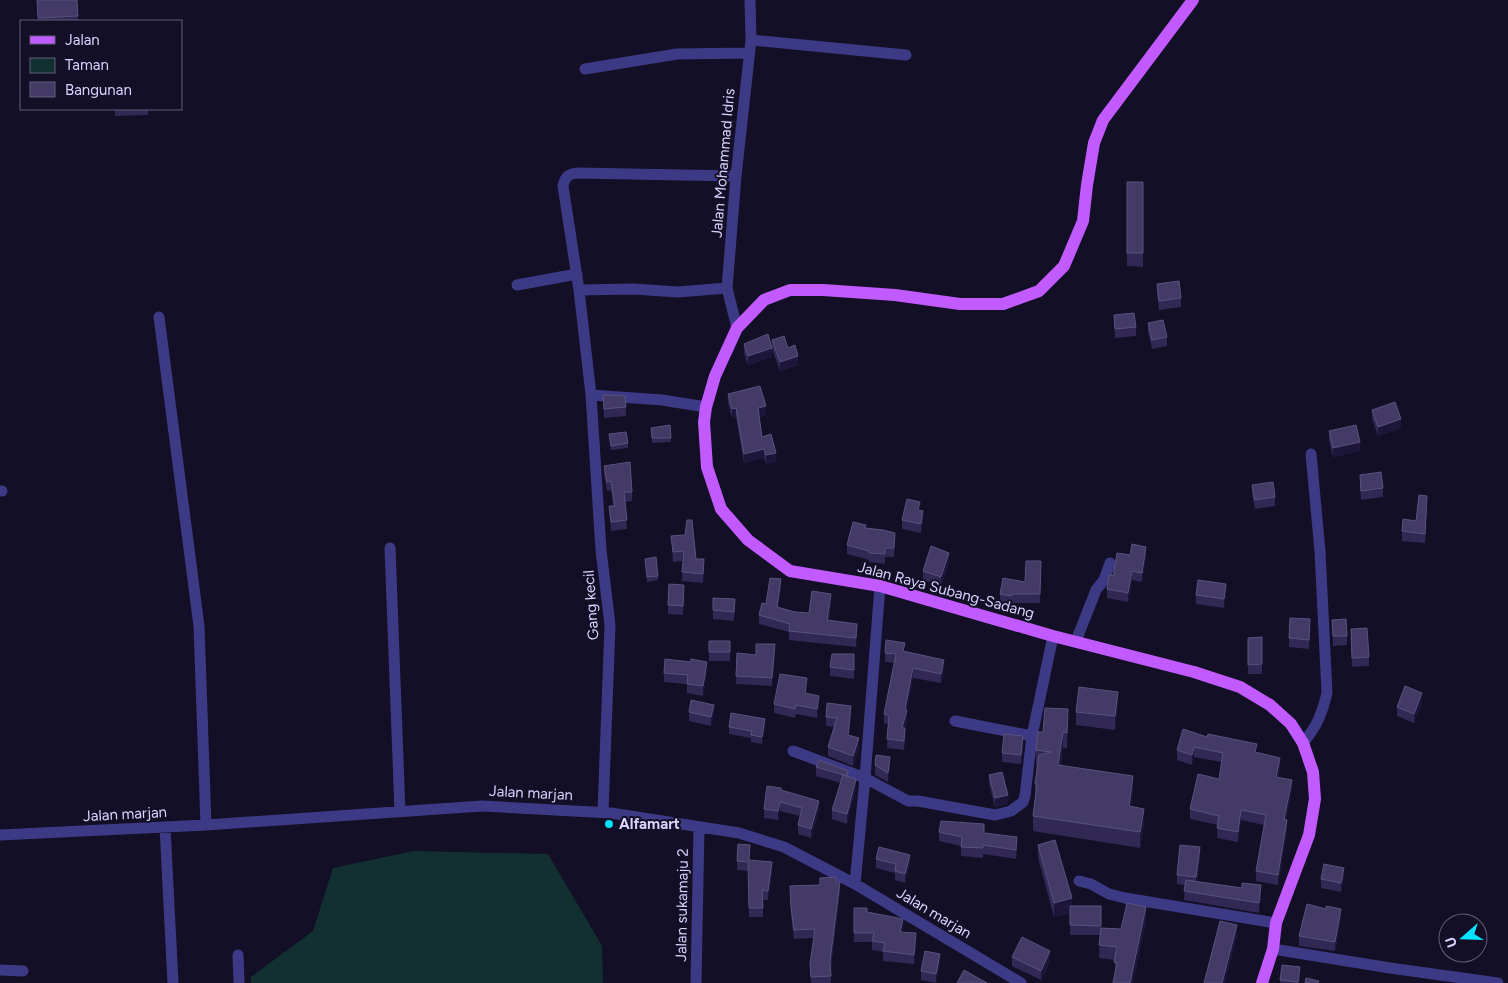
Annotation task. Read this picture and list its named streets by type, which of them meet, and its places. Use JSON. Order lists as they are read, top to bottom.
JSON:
{
  "streets": {
    "main road": ["Jalan Raya Subang-Sadang"],
    "street": [
      "Jalan Mohammad Idris",
      "Gang kecil",
      "Jalan marjan",
      "Jalan sukamaju 2"
    ]
  },
  "crossings": [
    ["Jalan Mohammad Idris", "Jalan Raya Subang-Sadang"],
    ["Jalan Mohammad Idris", "Gang kecil"],
    ["Gang kecil", "Jalan marjan"],
    ["Jalan marjan", "Jalan sukamaju 2"]
  ],
  "places": ["Alfamart"],
  "legend": ["Jalan", "Taman", "Bangunan"],
  "north": "left"
}
